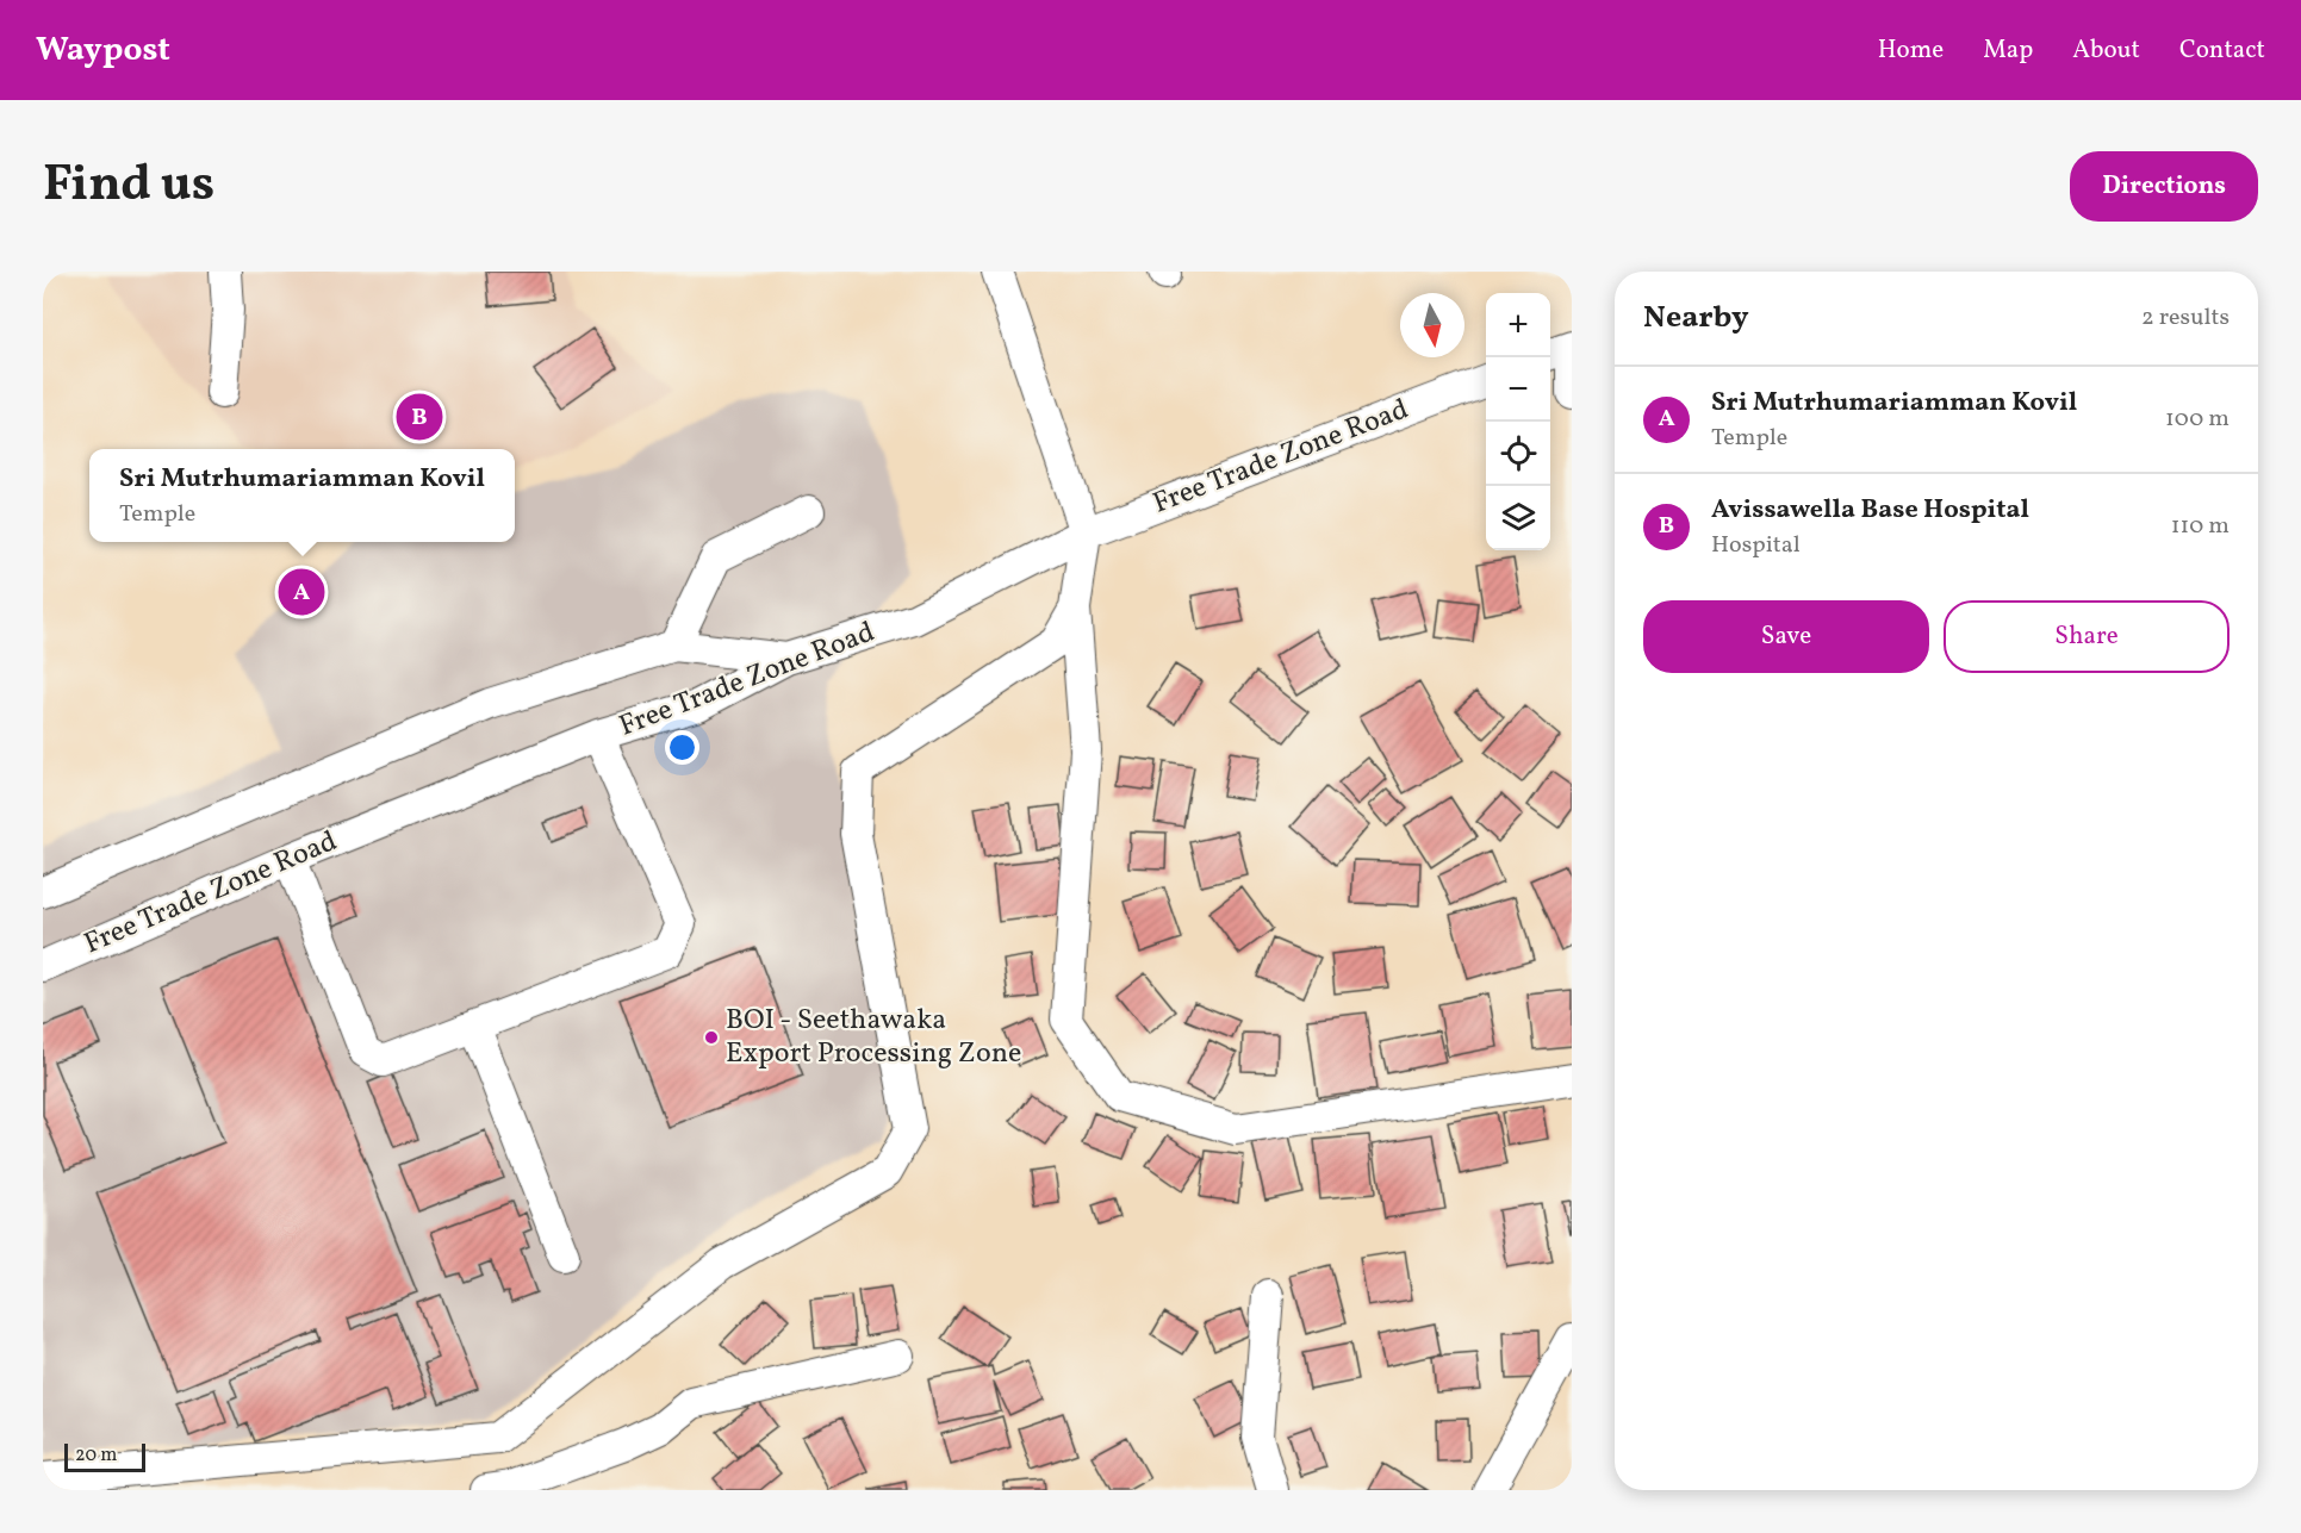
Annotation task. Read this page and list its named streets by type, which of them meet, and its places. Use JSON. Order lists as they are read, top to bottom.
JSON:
{
  "streets": {
    "street": ["Free Trade Zone Road"]
  },
  "places": ["BOI - Seethawaka Export Processing Zone"],
  "scale_bar": "20 m",
  "north": "bottom",
  "page": {
    "header": "Waypost",
    "nav": [
      "Home",
      "Map",
      "About",
      "Contact"
    ],
    "title": "Find us",
    "buttons": [
      "Directions",
      ["Save", "Share"]
    ],
    "heading": ["Nearby", "2 results"],
    "map_buttons": ["+", "−"],
    "list": [
      {
        "mark": "A",
        "name": "Sri Mutrhumariamman Kovil",
        "note": "Temple",
        "value": "100 m"
      },
      {
        "mark": "B",
        "name": "Avissawella Base Hospital",
        "note": "Hospital",
        "value": "110 m"
      }
    ],
    "pins": ["B", "A"],
    "popup": ["Sri Mutrhumariamman Kovil", "Temple"],
    "scale": "20 m"
  }
}
